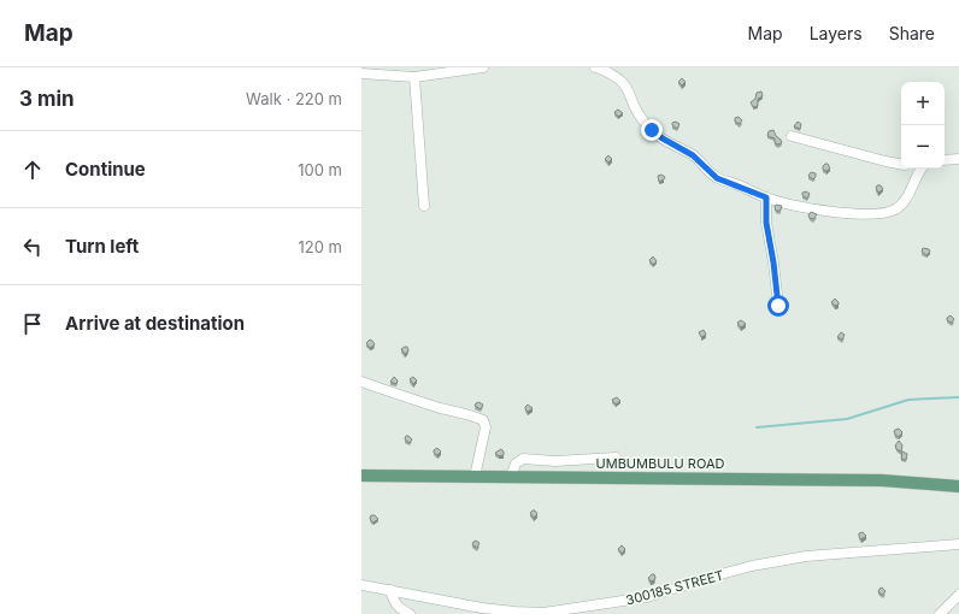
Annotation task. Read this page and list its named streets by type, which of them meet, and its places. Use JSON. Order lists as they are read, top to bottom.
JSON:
{
  "streets": {
    "main road": ["UMBUMBULU ROAD"],
    "street": ["300185 STREET"]
  },
  "page": {
    "header": "Map",
    "nav": ["Map", "Layers", "Share"],
    "heading": ["3 min", "Walk · 220 m"],
    "map_buttons": ["+", "−"],
    "list": [
      ["Continue", "100 m"],
      ["Turn left", "120 m"],
      "Arrive at destination"
    ]
  }
}
